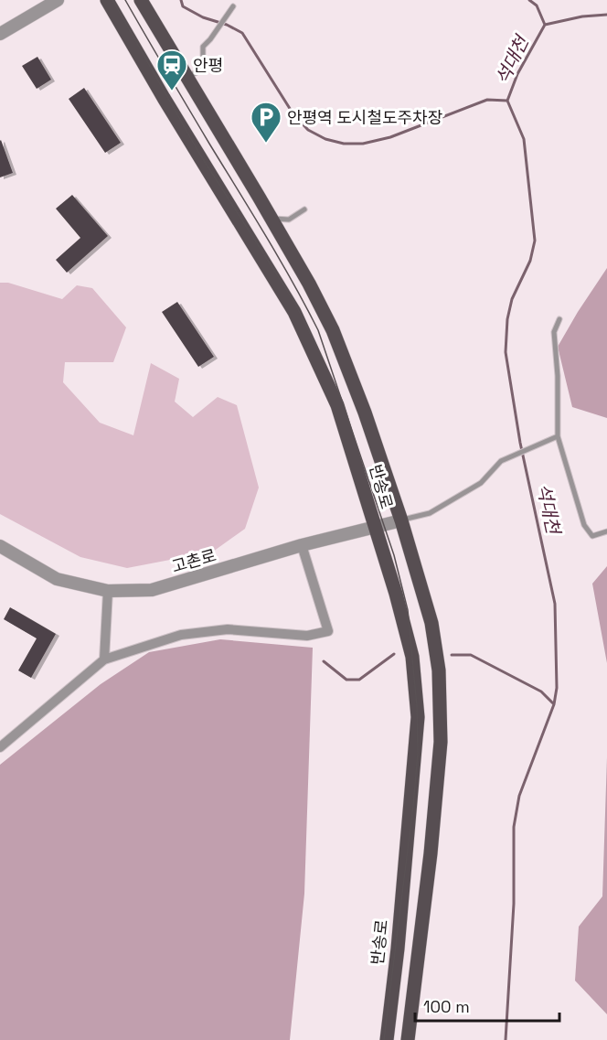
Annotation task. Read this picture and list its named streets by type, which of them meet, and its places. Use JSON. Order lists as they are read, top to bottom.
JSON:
{
  "streets": {
    "main road": ["반송로"],
    "street": ["고촌로"]
  },
  "crossings": [
    ["반송로", "고촌로"]
  ],
  "water": ["석대천"],
  "places": {
    "station": ["안평"],
    "parking": ["안평역 도시철도주차장"]
  },
  "scale_bar": "100 m"
}
